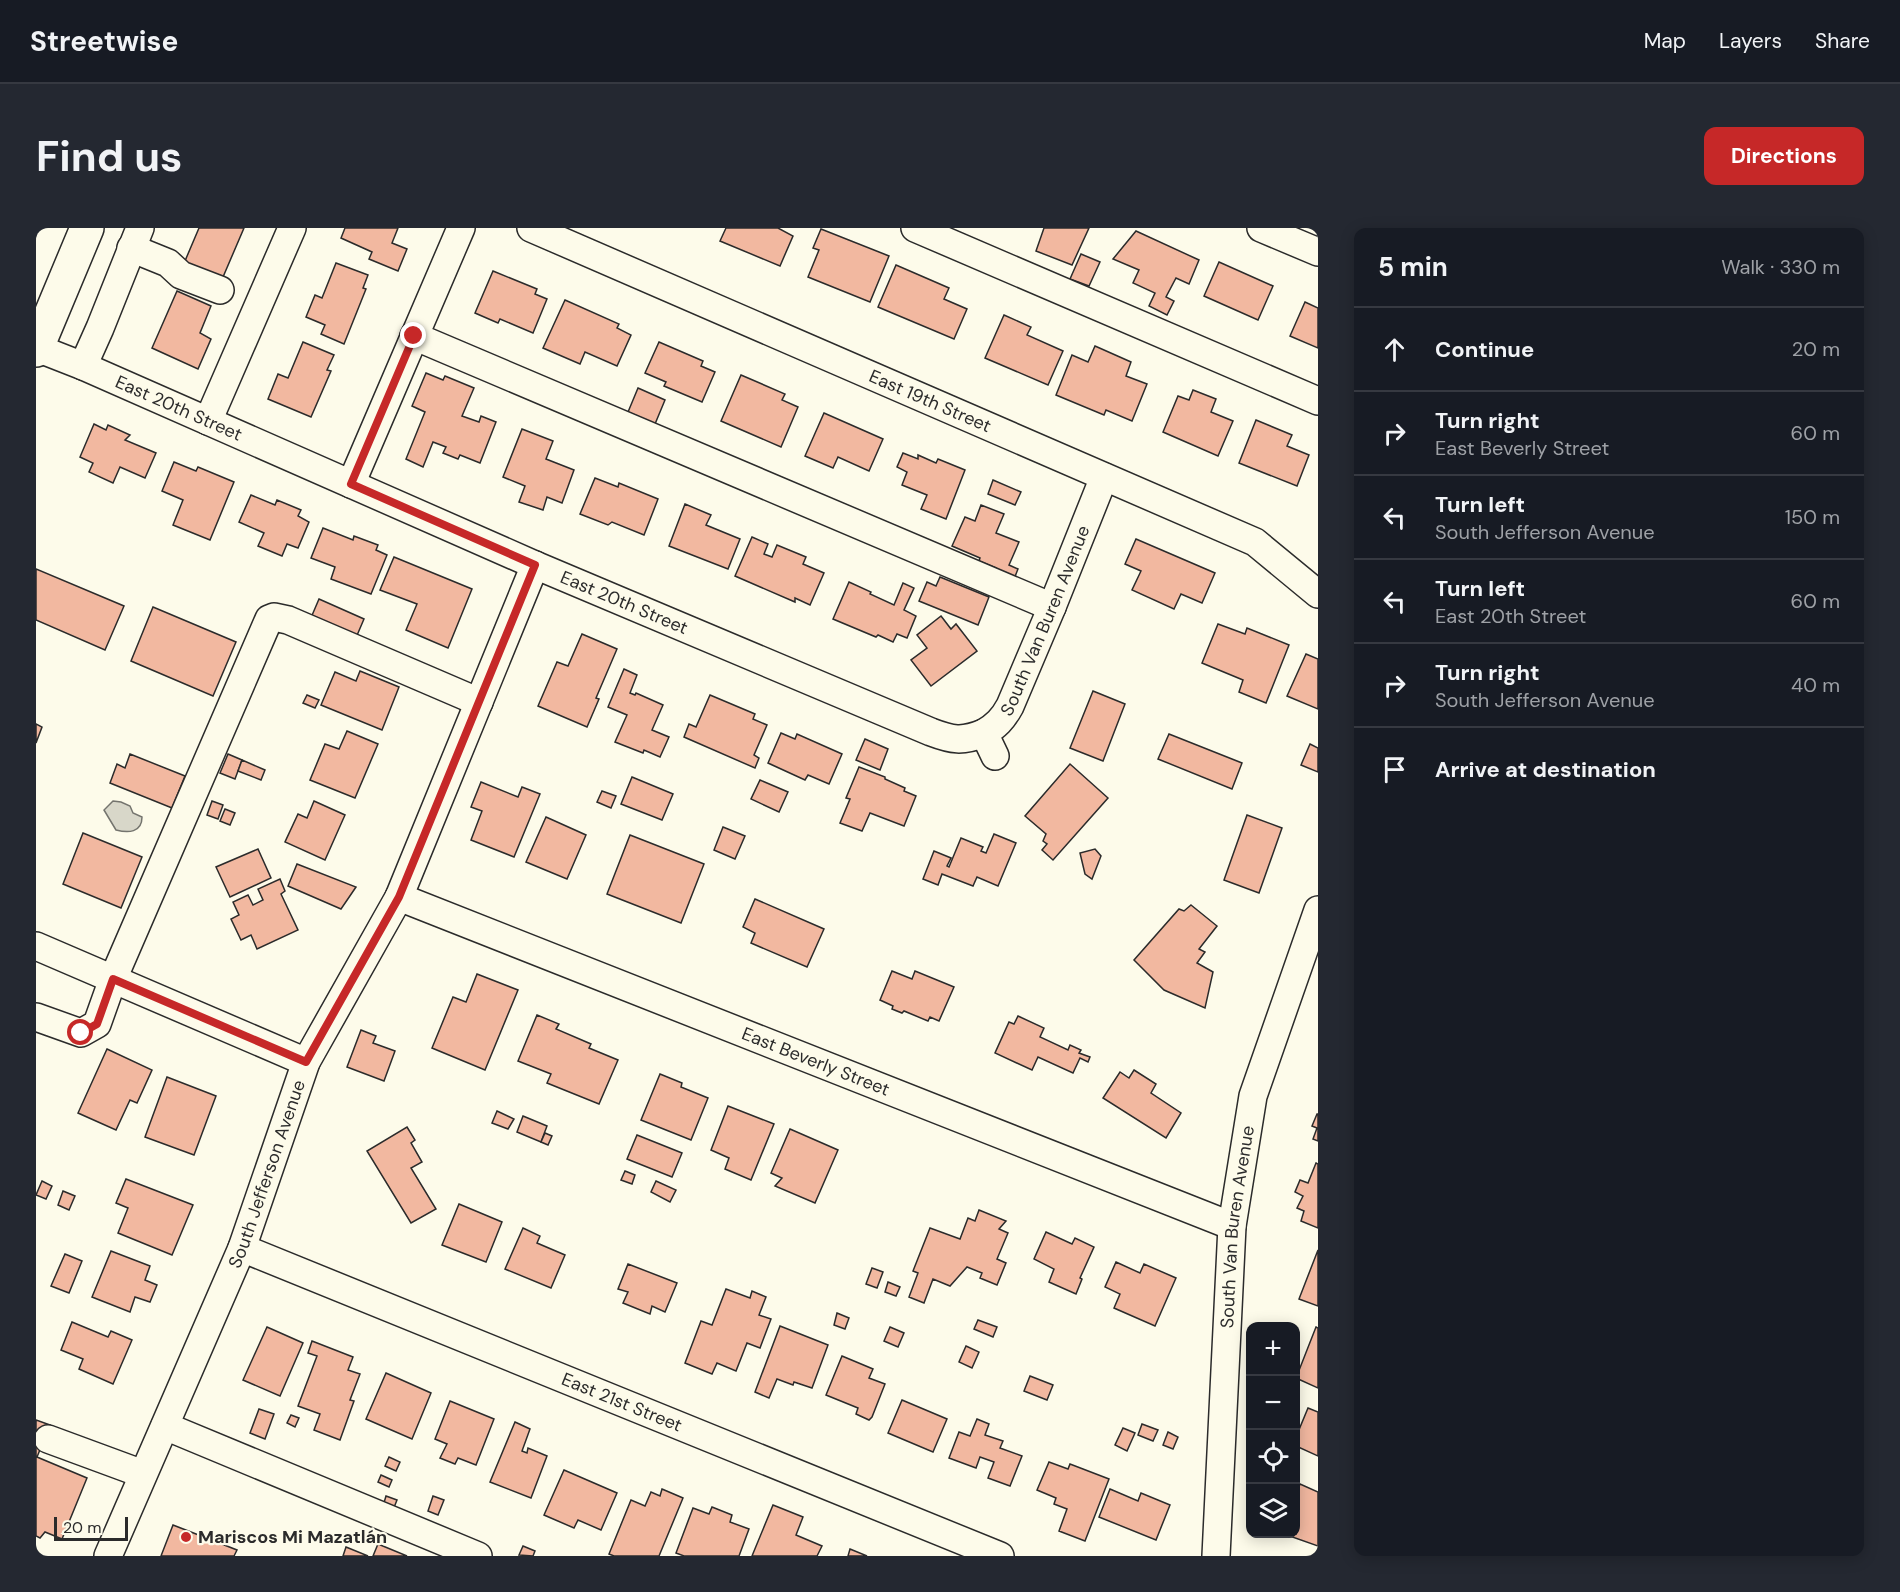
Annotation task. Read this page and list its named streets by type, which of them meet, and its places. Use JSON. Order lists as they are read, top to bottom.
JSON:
{
  "streets": {
    "street": [
      "East 19th Street",
      "East 20th Street",
      "South Van Buren Avenue",
      "East Beverly Street",
      "South Jefferson Avenue",
      "East 21st Street"
    ]
  },
  "crossings": [
    ["East 19th Street", "South Van Buren Avenue"],
    ["East 20th Street", "South Van Buren Avenue"],
    ["East 20th Street", "South Jefferson Avenue"],
    ["South Van Buren Avenue", "East Beverly Street"],
    ["East Beverly Street", "South Jefferson Avenue"],
    ["South Jefferson Avenue", "East 21st Street"]
  ],
  "places": ["Mariscos Mi Mazatlán"],
  "scale_bar": "20 m",
  "page": {
    "header": "Streetwise",
    "nav": ["Map", "Layers", "Share"],
    "buttons": "Directions",
    "title": "Find us",
    "heading": ["5 min", "Walk · 330 m"],
    "list": [
      ["Continue", "20 m"],
      ["Turn right", "East Beverly Street", "60 m"],
      ["Turn left", "South Jefferson Avenue", "150 m"],
      ["Turn left", "East 20th Street", "60 m"],
      ["Turn right", "South Jefferson Avenue", "40 m"],
      "Arrive at destination"
    ],
    "map_buttons": ["+", "−"],
    "scale": "20 m"
  }
}
